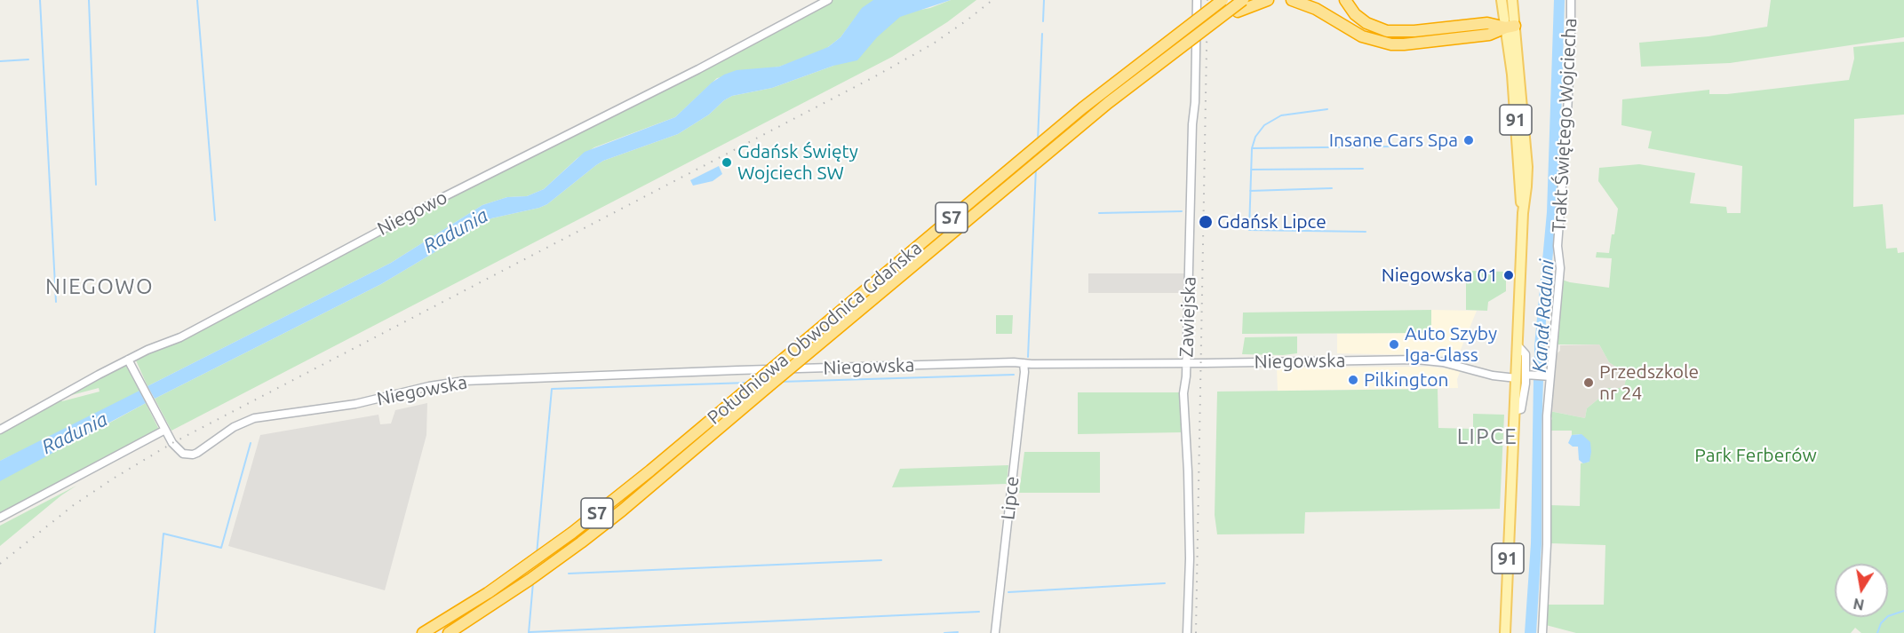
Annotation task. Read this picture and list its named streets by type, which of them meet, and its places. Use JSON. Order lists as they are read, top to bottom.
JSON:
{
  "streets": {
    "highway": ["S7", "Południowa Obwodnica Gdańska"],
    "main road": ["91", "Trakt Świętego Wojciecha"],
    "street": [
      "Niegowo",
      "Zawiejska",
      "Niegowska",
      "Lipce"
    ]
  },
  "crossings": [
    ["Trakt Świętego Wojciecha", "Niegowska"],
    ["Niegowo", "Niegowska"],
    ["S7", "Południowa Obwodnica Gdańska"],
    ["Zawiejska", "Niegowska"],
    ["Niegowska", "Lipce"]
  ],
  "districts": ["NIEGOWO", "LIPCE"],
  "water": ["Radunia", "Kanał Raduni"],
  "parks": ["Park Ferberów"],
  "places": [
    "Insane Cars Spa",
    "Gdańsk Święty Wojciech SW",
    "Gdańsk Lipce",
    "Niegowska 01",
    "Auto Szyby Iga-Glass",
    "Pilkington",
    "Przedszkole nr 24"
  ],
  "north": "bottom"
}
